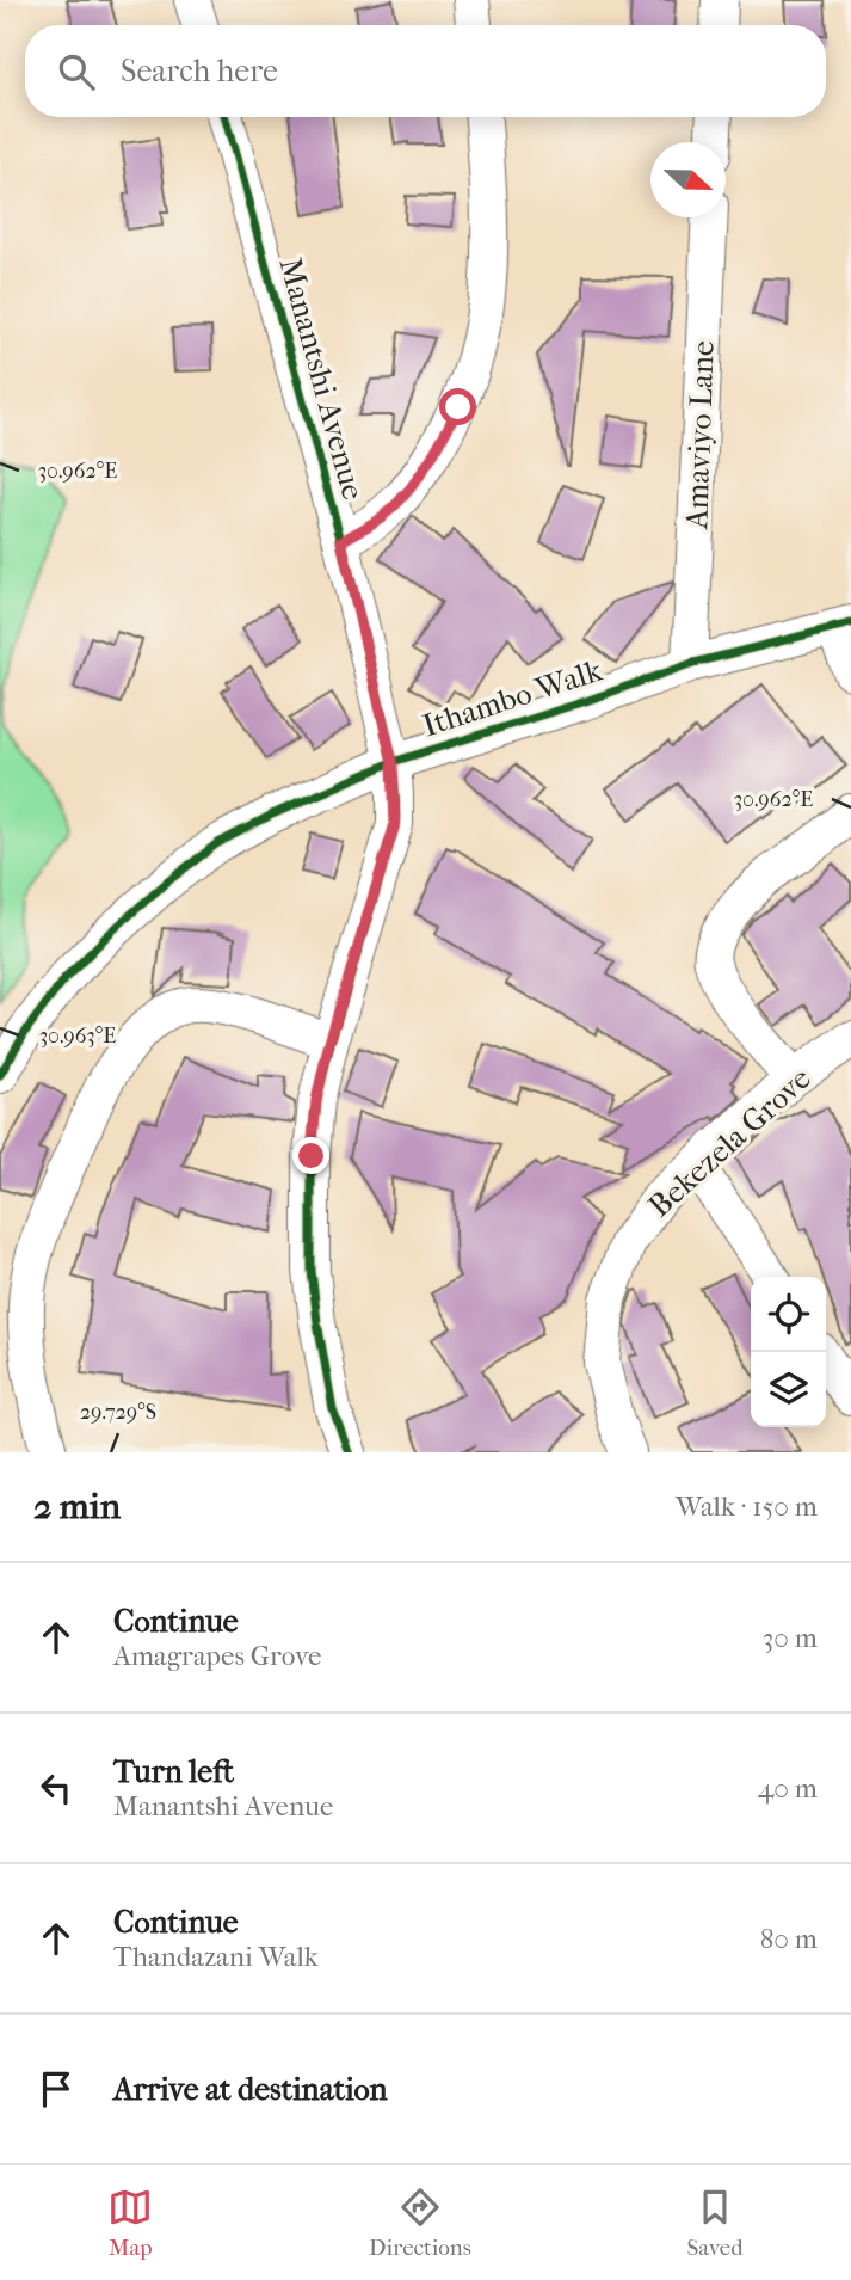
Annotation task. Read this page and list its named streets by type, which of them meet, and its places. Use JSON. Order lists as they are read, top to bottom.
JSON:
{
  "streets": {
    "street": [
      "Manantshi Avenue",
      "Amaviyo Lane",
      "Ithambo Walk",
      "Bekezela Grove"
    ]
  },
  "crossings": [
    ["Manantshi Avenue", "Ithambo Walk"],
    ["Amaviyo Lane", "Ithambo Walk"]
  ],
  "north": "right",
  "page": {
    "search": "Search here",
    "heading": ["2 min", "Walk · 150 m"],
    "list": [
      ["Continue", "Amagrapes Grove", "30 m"],
      ["Turn left", "Manantshi Avenue", "40 m"],
      ["Continue", "Thandazani Walk", "80 m"],
      "Arrive at destination"
    ],
    "nav": ["Map", "Directions", "Saved"]
  },
  "coordinates": ["30.962°E", "30.963°E", "29.729°S"]
}
